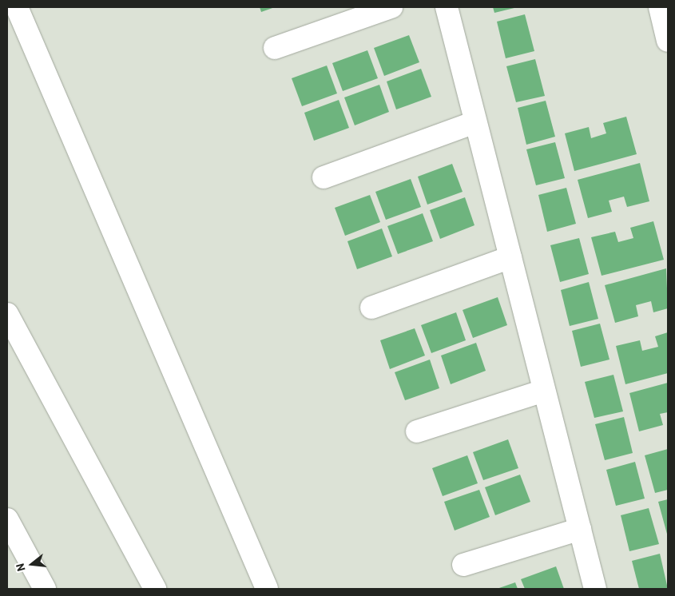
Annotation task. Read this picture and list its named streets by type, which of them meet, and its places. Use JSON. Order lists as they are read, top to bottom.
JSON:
{
  "north": "left"
}
